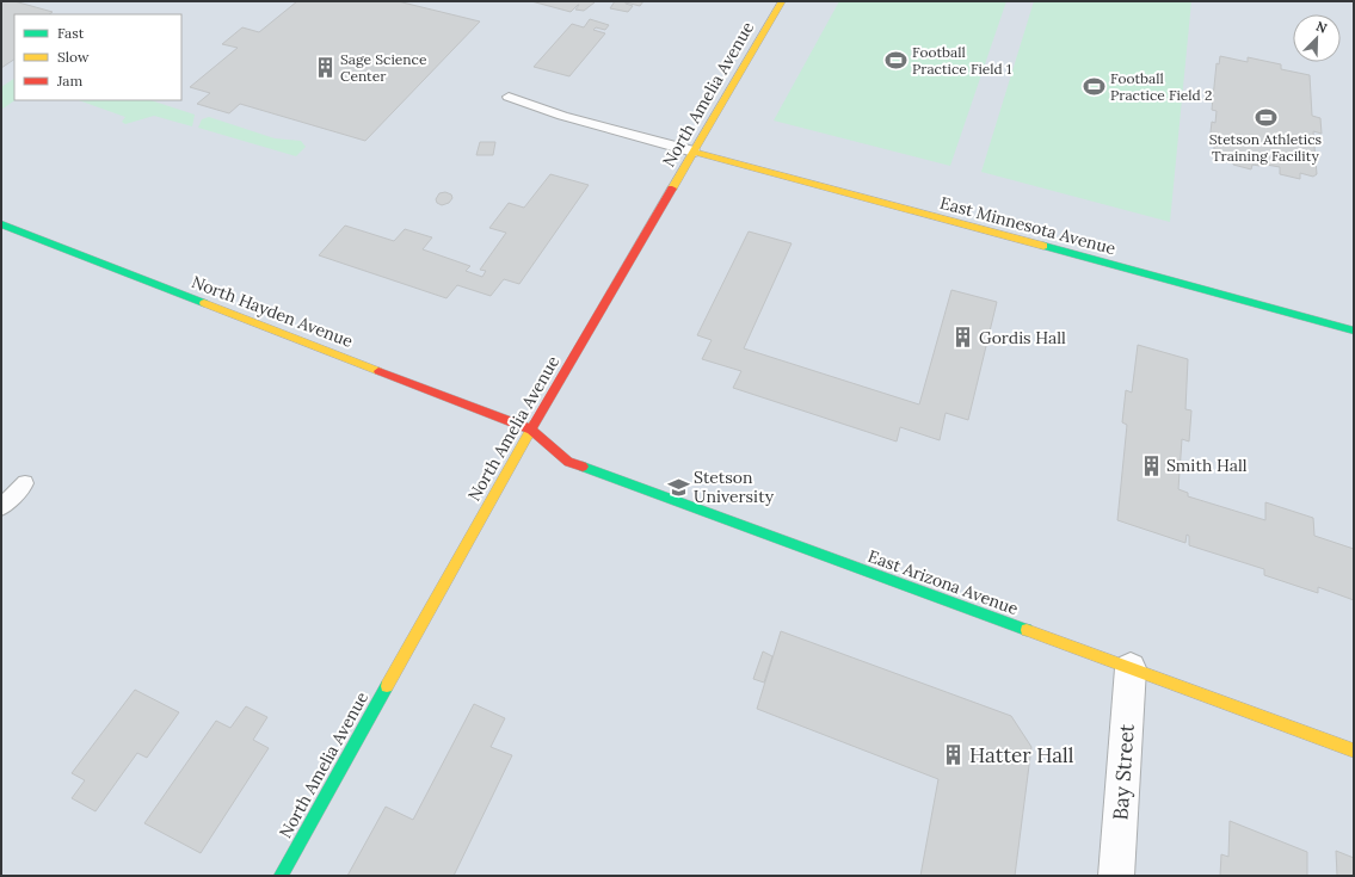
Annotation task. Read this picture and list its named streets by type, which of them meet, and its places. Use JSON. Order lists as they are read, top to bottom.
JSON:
{
  "streets": {
    "street": [
      "North Amelia Avenue",
      "East Minnesota Avenue",
      "North Hayden Avenue",
      "East Arizona Avenue",
      "Bay Street"
    ]
  },
  "crossings": [
    ["North Amelia Avenue", "East Minnesota Avenue"],
    ["North Amelia Avenue", "North Hayden Avenue"],
    ["North Amelia Avenue", "East Arizona Avenue"],
    ["North Hayden Avenue", "East Arizona Avenue"],
    ["East Arizona Avenue", "Bay Street"]
  ],
  "places": {
    "sports": ["Football Practice Field 1", "Football Practice Field 2", "Stetson Athletics Training Facility"],
    "building": [
      "Sage Science Center",
      "Gordis Hall",
      "Smith Hall",
      "Hatter Hall"
    ],
    "school or university": ["Stetson University"]
  },
  "legend": ["Fast", "Slow", "Jam"],
  "north": "top right"
}
